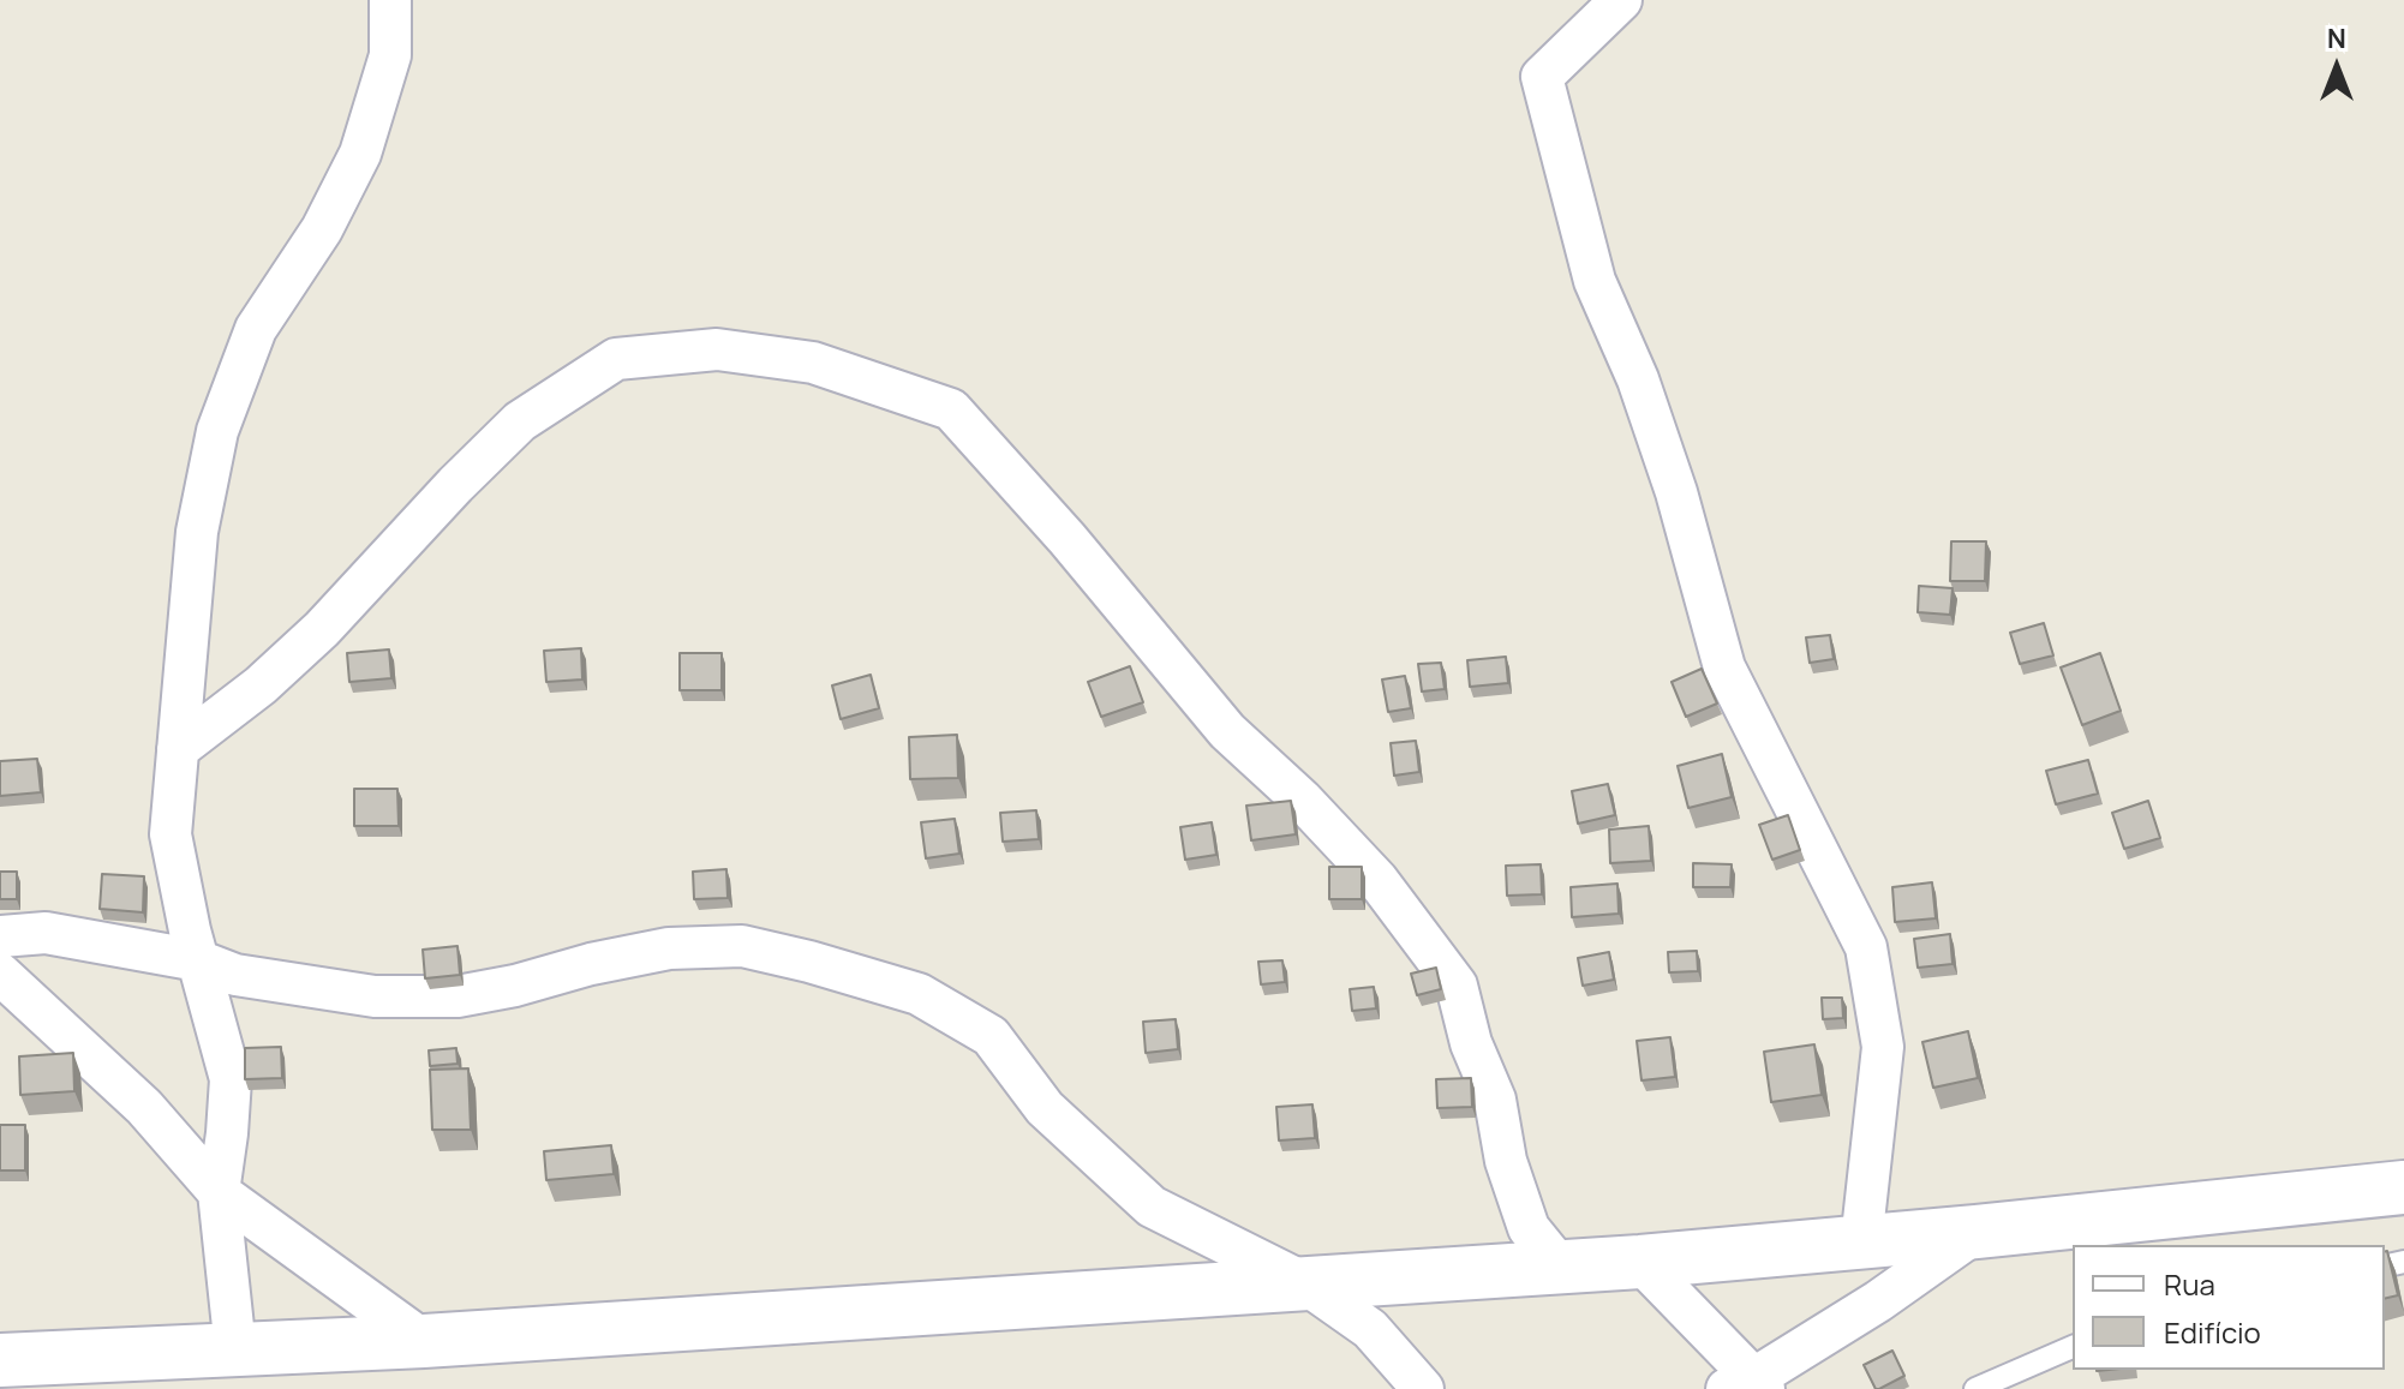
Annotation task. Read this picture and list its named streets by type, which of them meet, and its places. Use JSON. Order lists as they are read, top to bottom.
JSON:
{
  "legend": ["Rua", "Edifício"],
  "north": "top"
}
